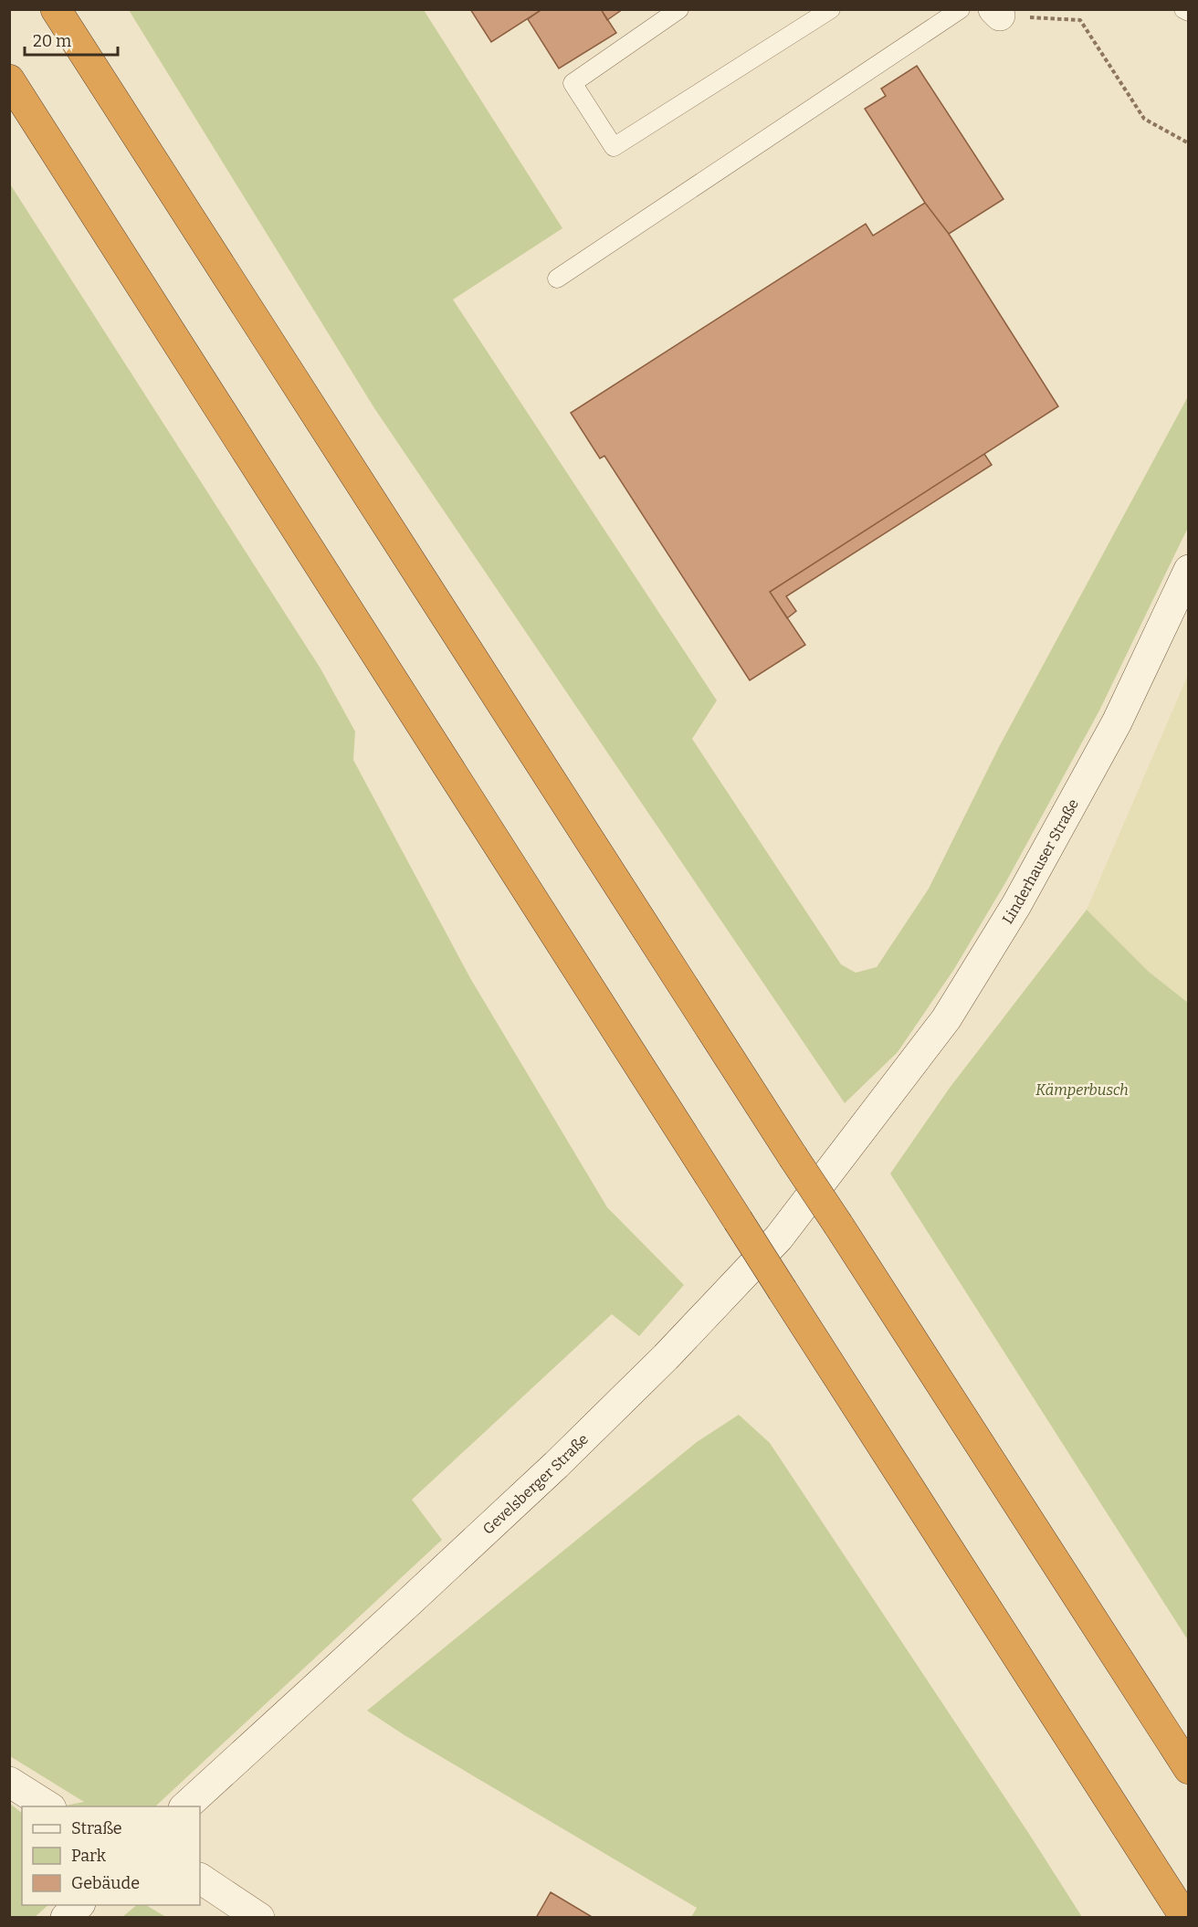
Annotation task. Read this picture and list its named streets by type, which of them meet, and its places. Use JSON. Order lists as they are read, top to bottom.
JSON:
{
  "streets": {
    "main road": ["Linderhauser Straße", "Gevelsberger Straße"]
  },
  "crossings": [
    ["Linderhauser Straße", "Gevelsberger Straße"]
  ],
  "parks": ["Kämperbusch"],
  "legend": ["Straße", "Park", "Gebäude"],
  "scale_bar": "20 m"
}
